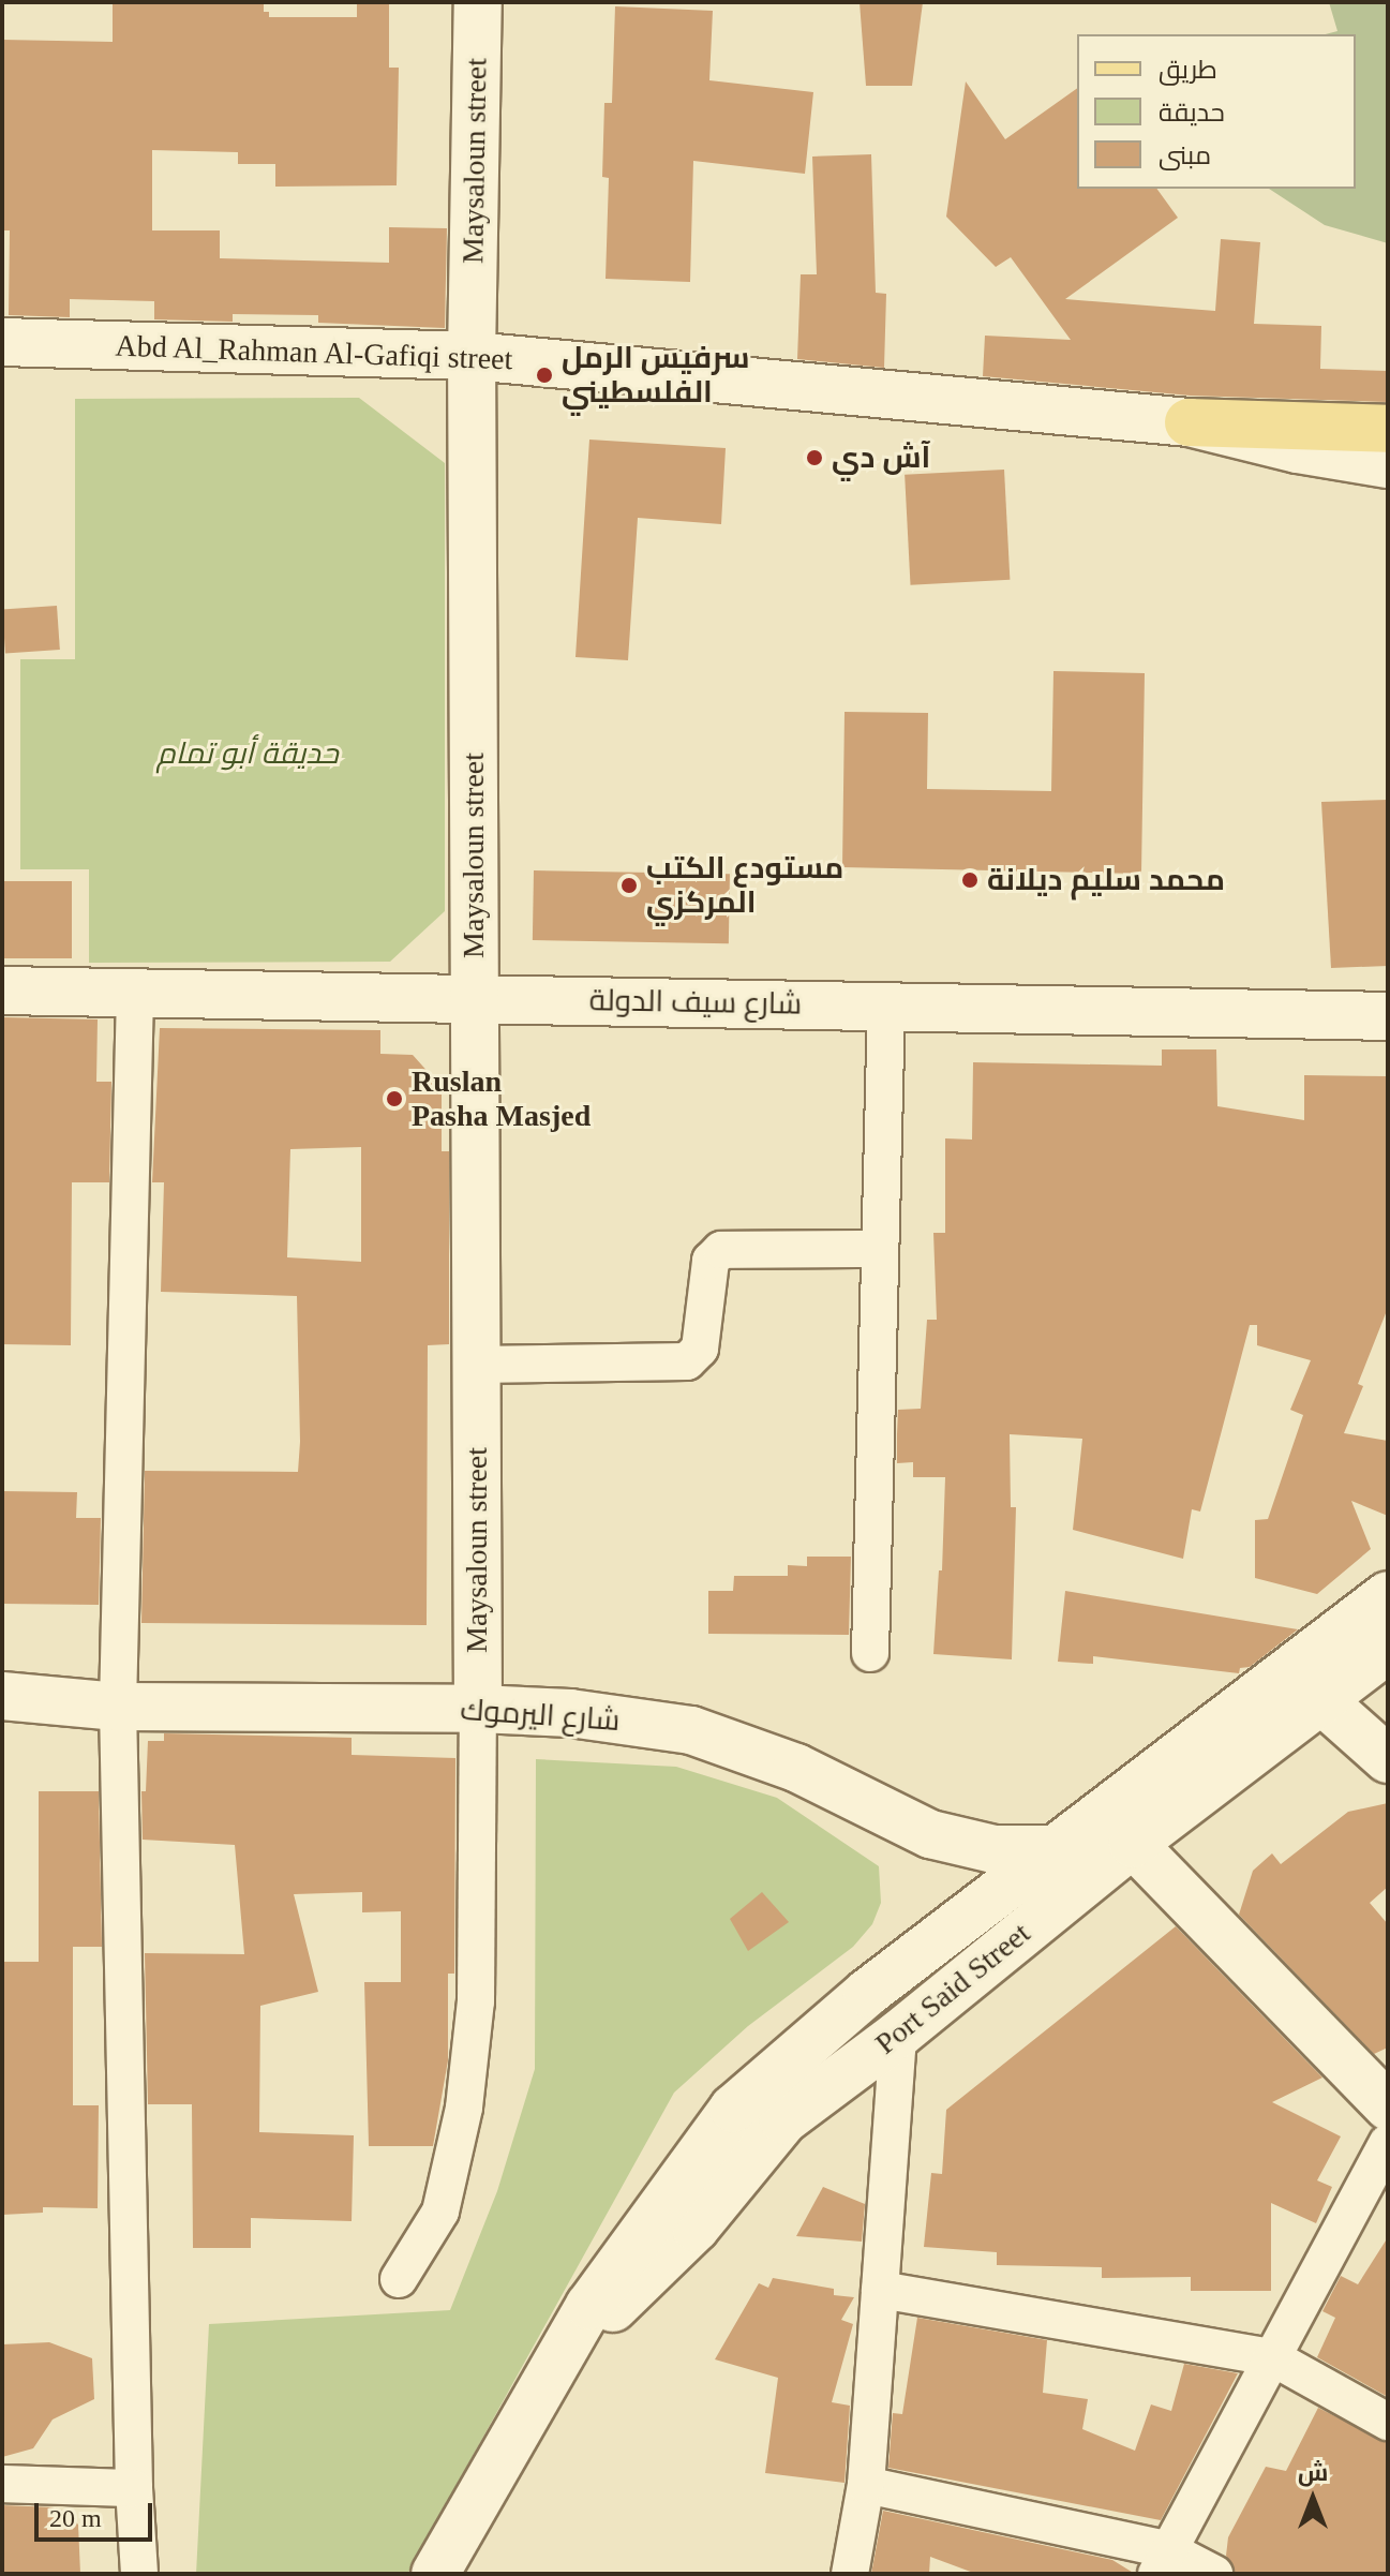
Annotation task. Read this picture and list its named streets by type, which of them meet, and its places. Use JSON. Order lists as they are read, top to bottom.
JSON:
{
  "streets": {
    "main road": [
      "Maysaloun street",
      "Abd Al_Rahman Al-Gafiqi street",
      "شارع سيف الدولة",
      "شارع اليرموك",
      "Port Said Street"
    ]
  },
  "crossings": [
    ["Maysaloun street", "Abd Al_Rahman Al-Gafiqi street"],
    ["Maysaloun street", "شارع سيف الدولة"],
    ["Maysaloun street", "شارع اليرموك"]
  ],
  "parks": ["حديقة أبو تمام"],
  "places": [
    "سرفيس الرمل الفلسطيني",
    "آش دي",
    "محمد سليم ديلانة",
    "مستودع الكتب المركزي",
    "Ruslan Pasha Masjed"
  ],
  "legend": ["طريق", "حديقة", "مبنى"],
  "scale_bar": "20 m",
  "north": "top"
}
